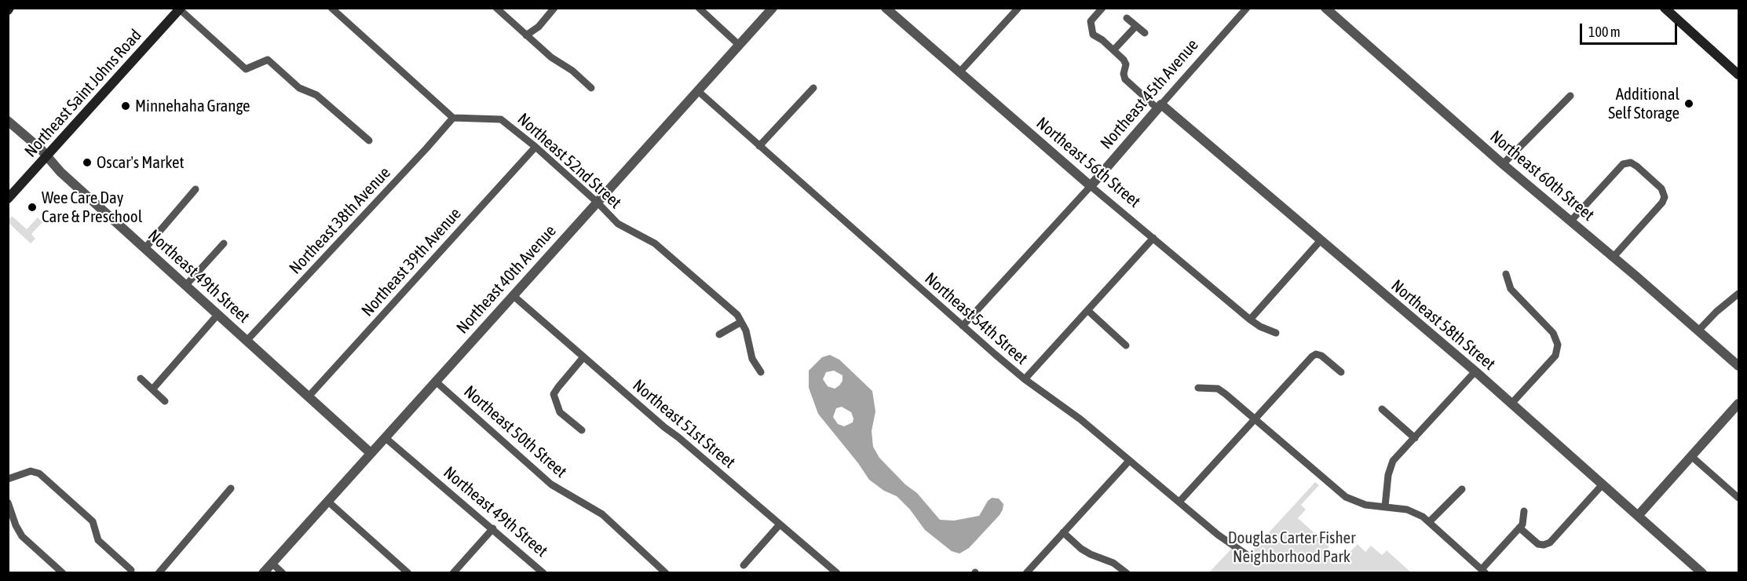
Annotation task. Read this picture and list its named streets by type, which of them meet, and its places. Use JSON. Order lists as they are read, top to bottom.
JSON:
{
  "streets": {
    "main road": ["Northeast Saint Johns Road"],
    "street": [
      "Northeast 45th Avenue",
      "Northeast 52nd Street",
      "Northeast 56th Street",
      "Northeast 60th Street",
      "Northeast 38th Avenue",
      "Northeast 39th Avenue",
      "Northeast 49th Street",
      "Northeast 40th Avenue",
      "Northeast 54th Street",
      "Northeast 58th Street",
      "Northeast 51st Street",
      "Northeast 50th Street"
    ]
  },
  "crossings": [
    ["Northeast Saint Johns Road", "Northeast 49th Street"],
    ["Northeast 45th Avenue", "Northeast 56th Street"],
    ["Northeast 45th Avenue", "Northeast 54th Street"],
    ["Northeast 45th Avenue", "Northeast 58th Street"],
    ["Northeast 52nd Street", "Northeast 38th Avenue"],
    ["Northeast 52nd Street", "Northeast 39th Avenue"],
    ["Northeast 52nd Street", "Northeast 40th Avenue"],
    ["Northeast 38th Avenue", "Northeast 49th Street"],
    ["Northeast 39th Avenue", "Northeast 49th Street"],
    ["Northeast 49th Street", "Northeast 40th Avenue"],
    ["Northeast 40th Avenue", "Northeast 54th Street"],
    ["Northeast 40th Avenue", "Northeast 51st Street"],
    ["Northeast 40th Avenue", "Northeast 50th Street"]
  ],
  "parks": ["Douglas Carter Fisher Neighborhood Park"],
  "places": [
    "Additional Self Storage",
    "Minnehaha Grange",
    "Oscar's Market",
    "Wee Care Day Care & Preschool"
  ],
  "scale_bar": "100 m"
}
